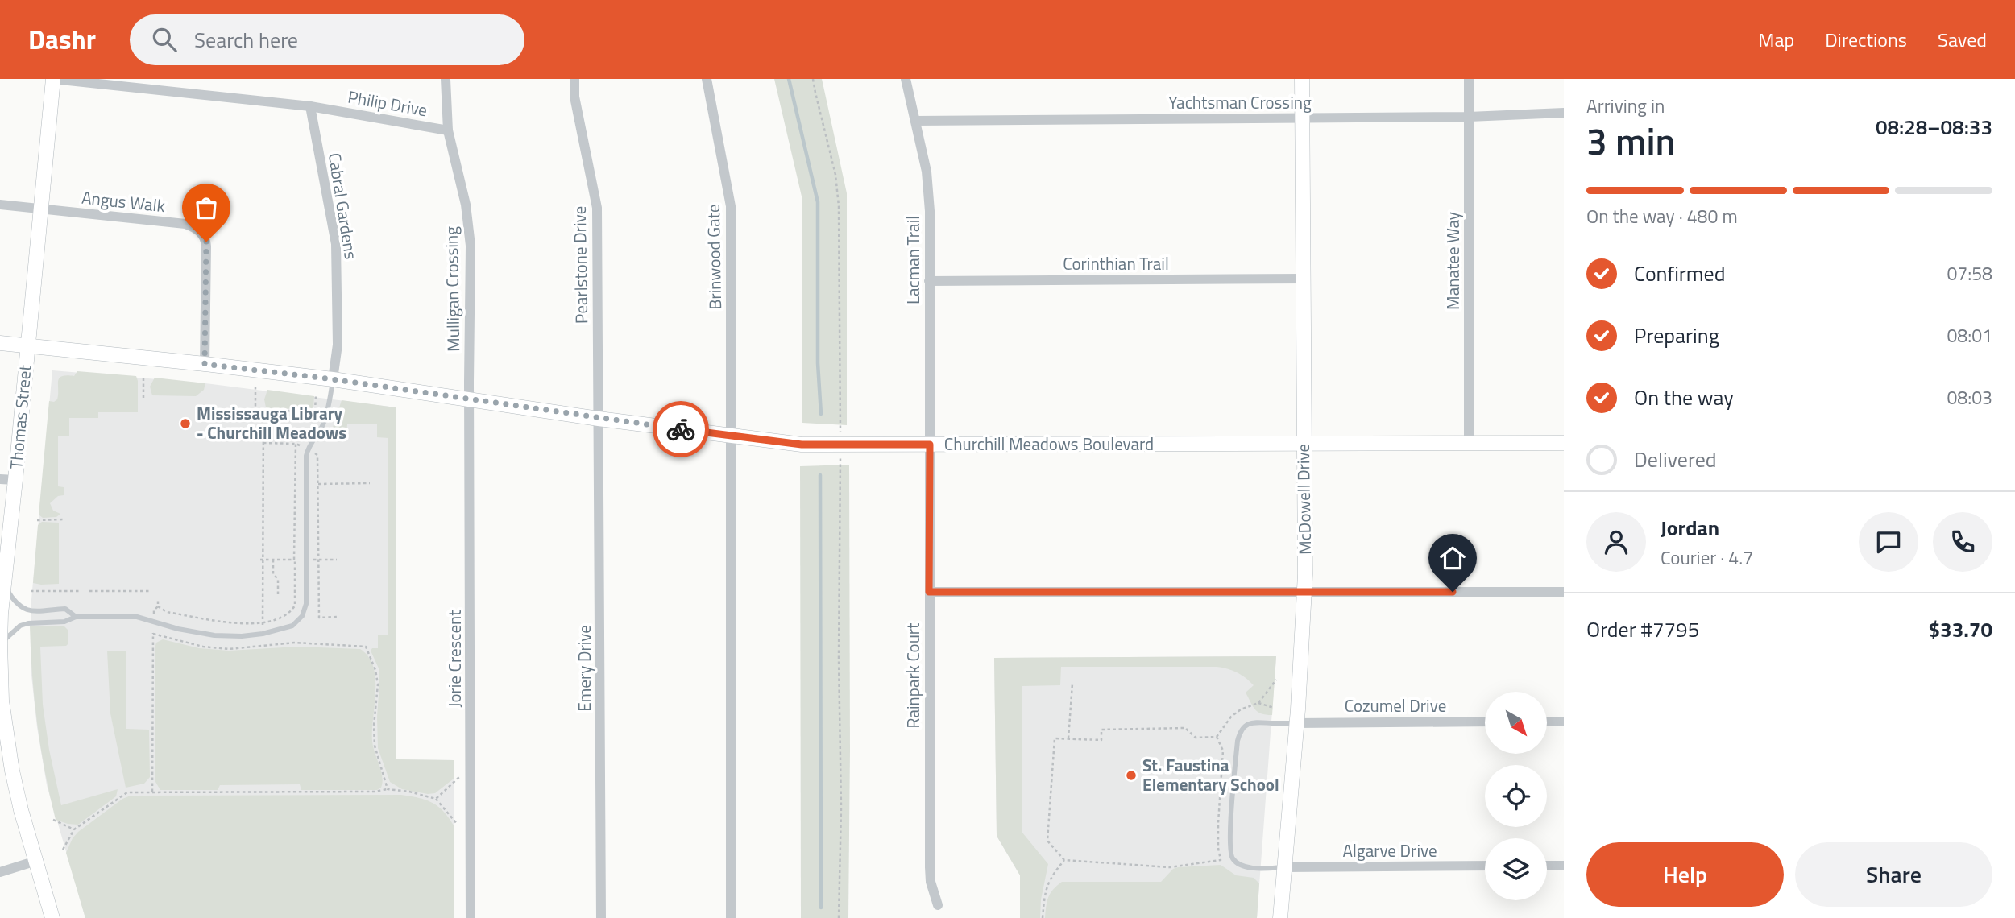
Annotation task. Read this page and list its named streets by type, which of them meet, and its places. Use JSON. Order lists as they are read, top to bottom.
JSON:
{
  "streets": {
    "street": [
      "Yachtsman Crossing",
      "Philip Drive",
      "Angus Walk",
      "Cabral Gardens",
      "Brinwood Gate",
      "Lacman Trail",
      "Manatee Way",
      "Corinthian Trail",
      "Pearlstone Drive",
      "Mulligan Crossing",
      "Thomas Street",
      "Churchill Meadows Boulevard",
      "McDowell Drive",
      "Jorie Crescent",
      "Emery Drive",
      "Rainpark Court",
      "Cozumel Drive",
      "Algarve Drive"
    ]
  },
  "crossings": [
    ["Yachtsman Crossing", "Lacman Trail"],
    ["Yachtsman Crossing", "Manatee Way"],
    ["Yachtsman Crossing", "McDowell Drive"],
    ["Philip Drive", "Cabral Gardens"],
    ["Philip Drive", "Mulligan Crossing"],
    ["Philip Drive", "Thomas Street"],
    ["Angus Walk", "Thomas Street"],
    ["Angus Walk", "Churchill Meadows Boulevard"],
    ["Cabral Gardens", "Churchill Meadows Boulevard"],
    ["Brinwood Gate", "Churchill Meadows Boulevard"],
    ["Lacman Trail", "Corinthian Trail"],
    ["Lacman Trail", "Churchill Meadows Boulevard"],
    ["Lacman Trail", "Rainpark Court"],
    ["Manatee Way", "Churchill Meadows Boulevard"],
    ["Corinthian Trail", "McDowell Drive"],
    ["Pearlstone Drive", "Churchill Meadows Boulevard"],
    ["Pearlstone Drive", "Emery Drive"],
    ["Mulligan Crossing", "Churchill Meadows Boulevard"],
    ["Mulligan Crossing", "Jorie Crescent"],
    ["Thomas Street", "Churchill Meadows Boulevard"],
    ["Churchill Meadows Boulevard", "McDowell Drive"],
    ["Churchill Meadows Boulevard", "Jorie Crescent"],
    ["Churchill Meadows Boulevard", "Emery Drive"],
    ["Churchill Meadows Boulevard", "Rainpark Court"],
    ["McDowell Drive", "Cozumel Drive"],
    ["McDowell Drive", "Algarve Drive"]
  ],
  "places": ["Mississauga Library - Churchill Meadows", "St. Faustina Elementary School"],
  "north": "bottom right",
  "page": {
    "header": "Dashr",
    "search": "Search here",
    "nav": ["Map", "Directions", "Saved"],
    "heading": ["3 min", "Arriving in", "08:28–08:33"],
    "panel": [
      "Jordan",
      "Courier · 4.7",
      "Order #7795",
      "$33.70"
    ],
    "bar": "On the way · 480 m",
    "list": [
      ["Confirmed", "07:58"],
      ["Preparing", "08:01"],
      ["On the way", "08:03"],
      "Delivered"
    ],
    "buttons": ["Help", "Share"]
  }
}
